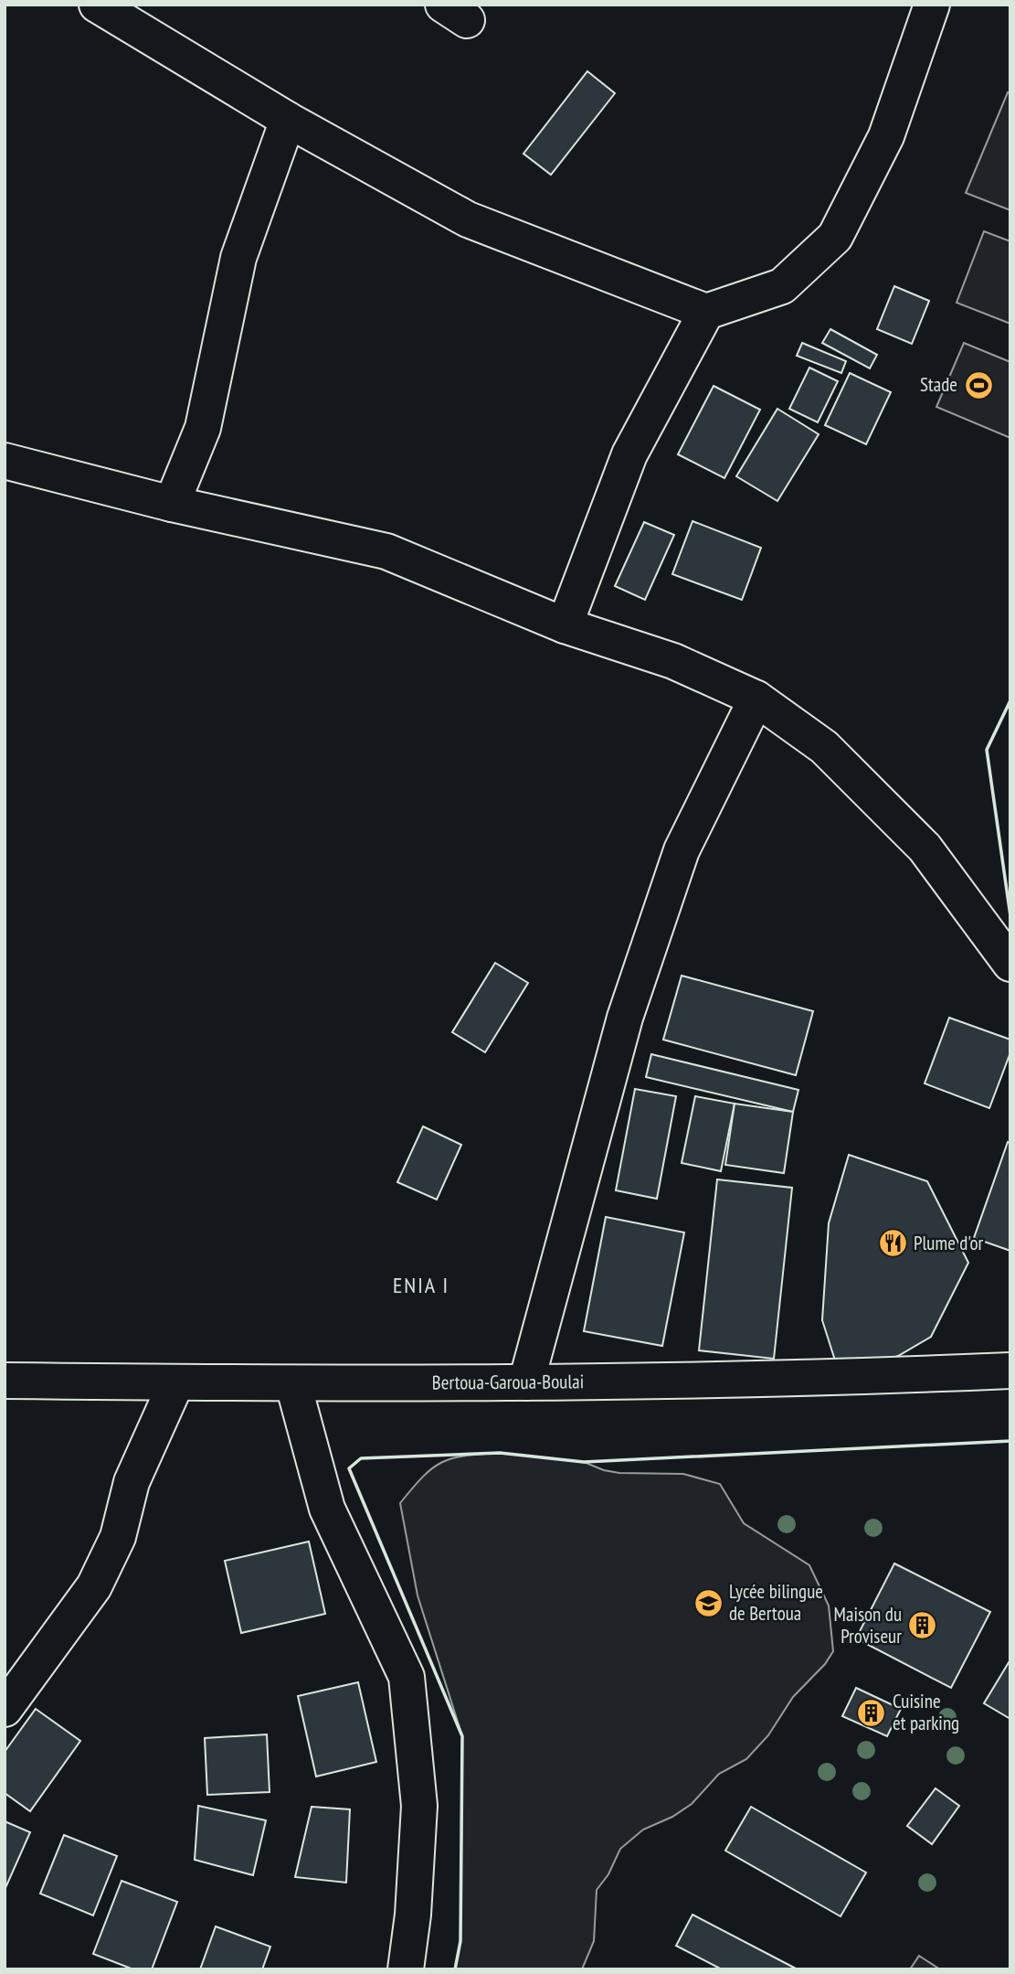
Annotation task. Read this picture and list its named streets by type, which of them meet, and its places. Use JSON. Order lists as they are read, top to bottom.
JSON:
{
  "streets": {
    "main road": ["Bertoua-Garoua-Boulai"]
  },
  "districts": ["ENIA I"],
  "places": {
    "sports": ["Stade"],
    "restaurant": ["Plume d'or"],
    "school or university": ["Lycée bilingue de Bertoua"],
    "building": ["Maison du Proviseur", "Cuisine et parking"]
  }
}
